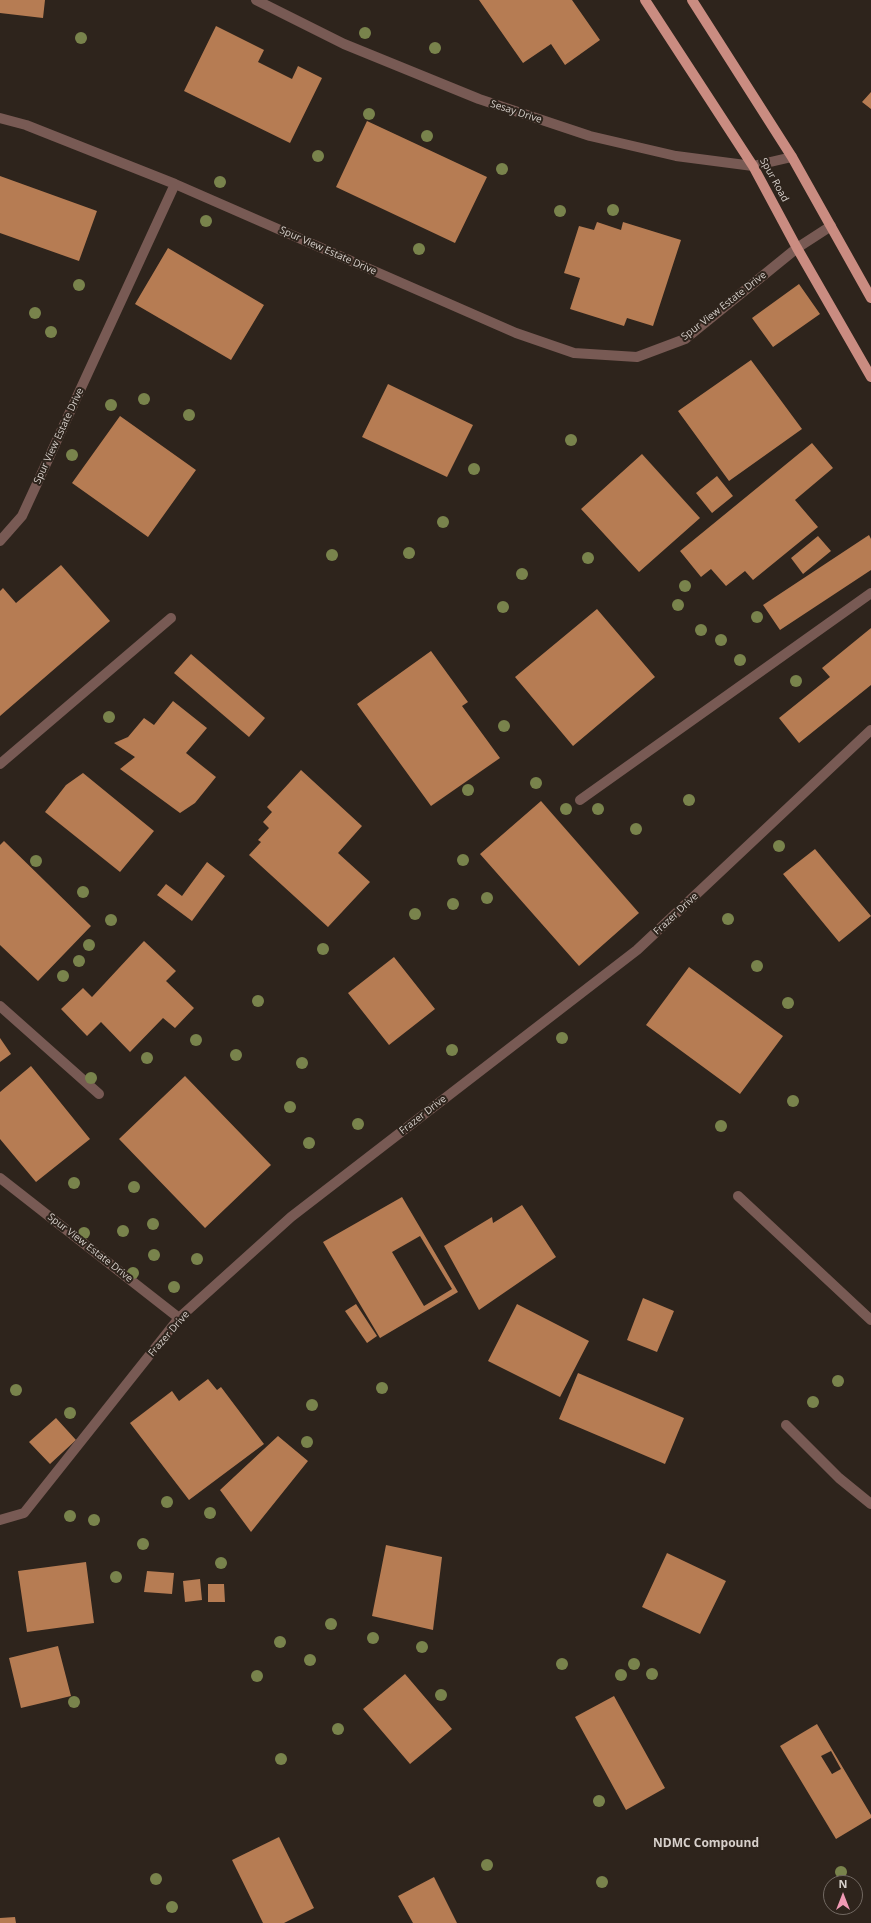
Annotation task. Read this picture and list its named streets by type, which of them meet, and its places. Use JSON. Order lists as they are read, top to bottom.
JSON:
{
  "streets": {
    "main road": ["Spur Road"],
    "street": ["Sesay Drive", "Spur View Estate Drive", "Frazer Drive"]
  },
  "crossings": [
    ["Sesay Drive", "Spur Road"],
    ["Spur Road", "Spur View Estate Drive"],
    ["Spur View Estate Drive", "Frazer Drive"]
  ],
  "districts": ["NDMC Compound"],
  "north": "top"
}
